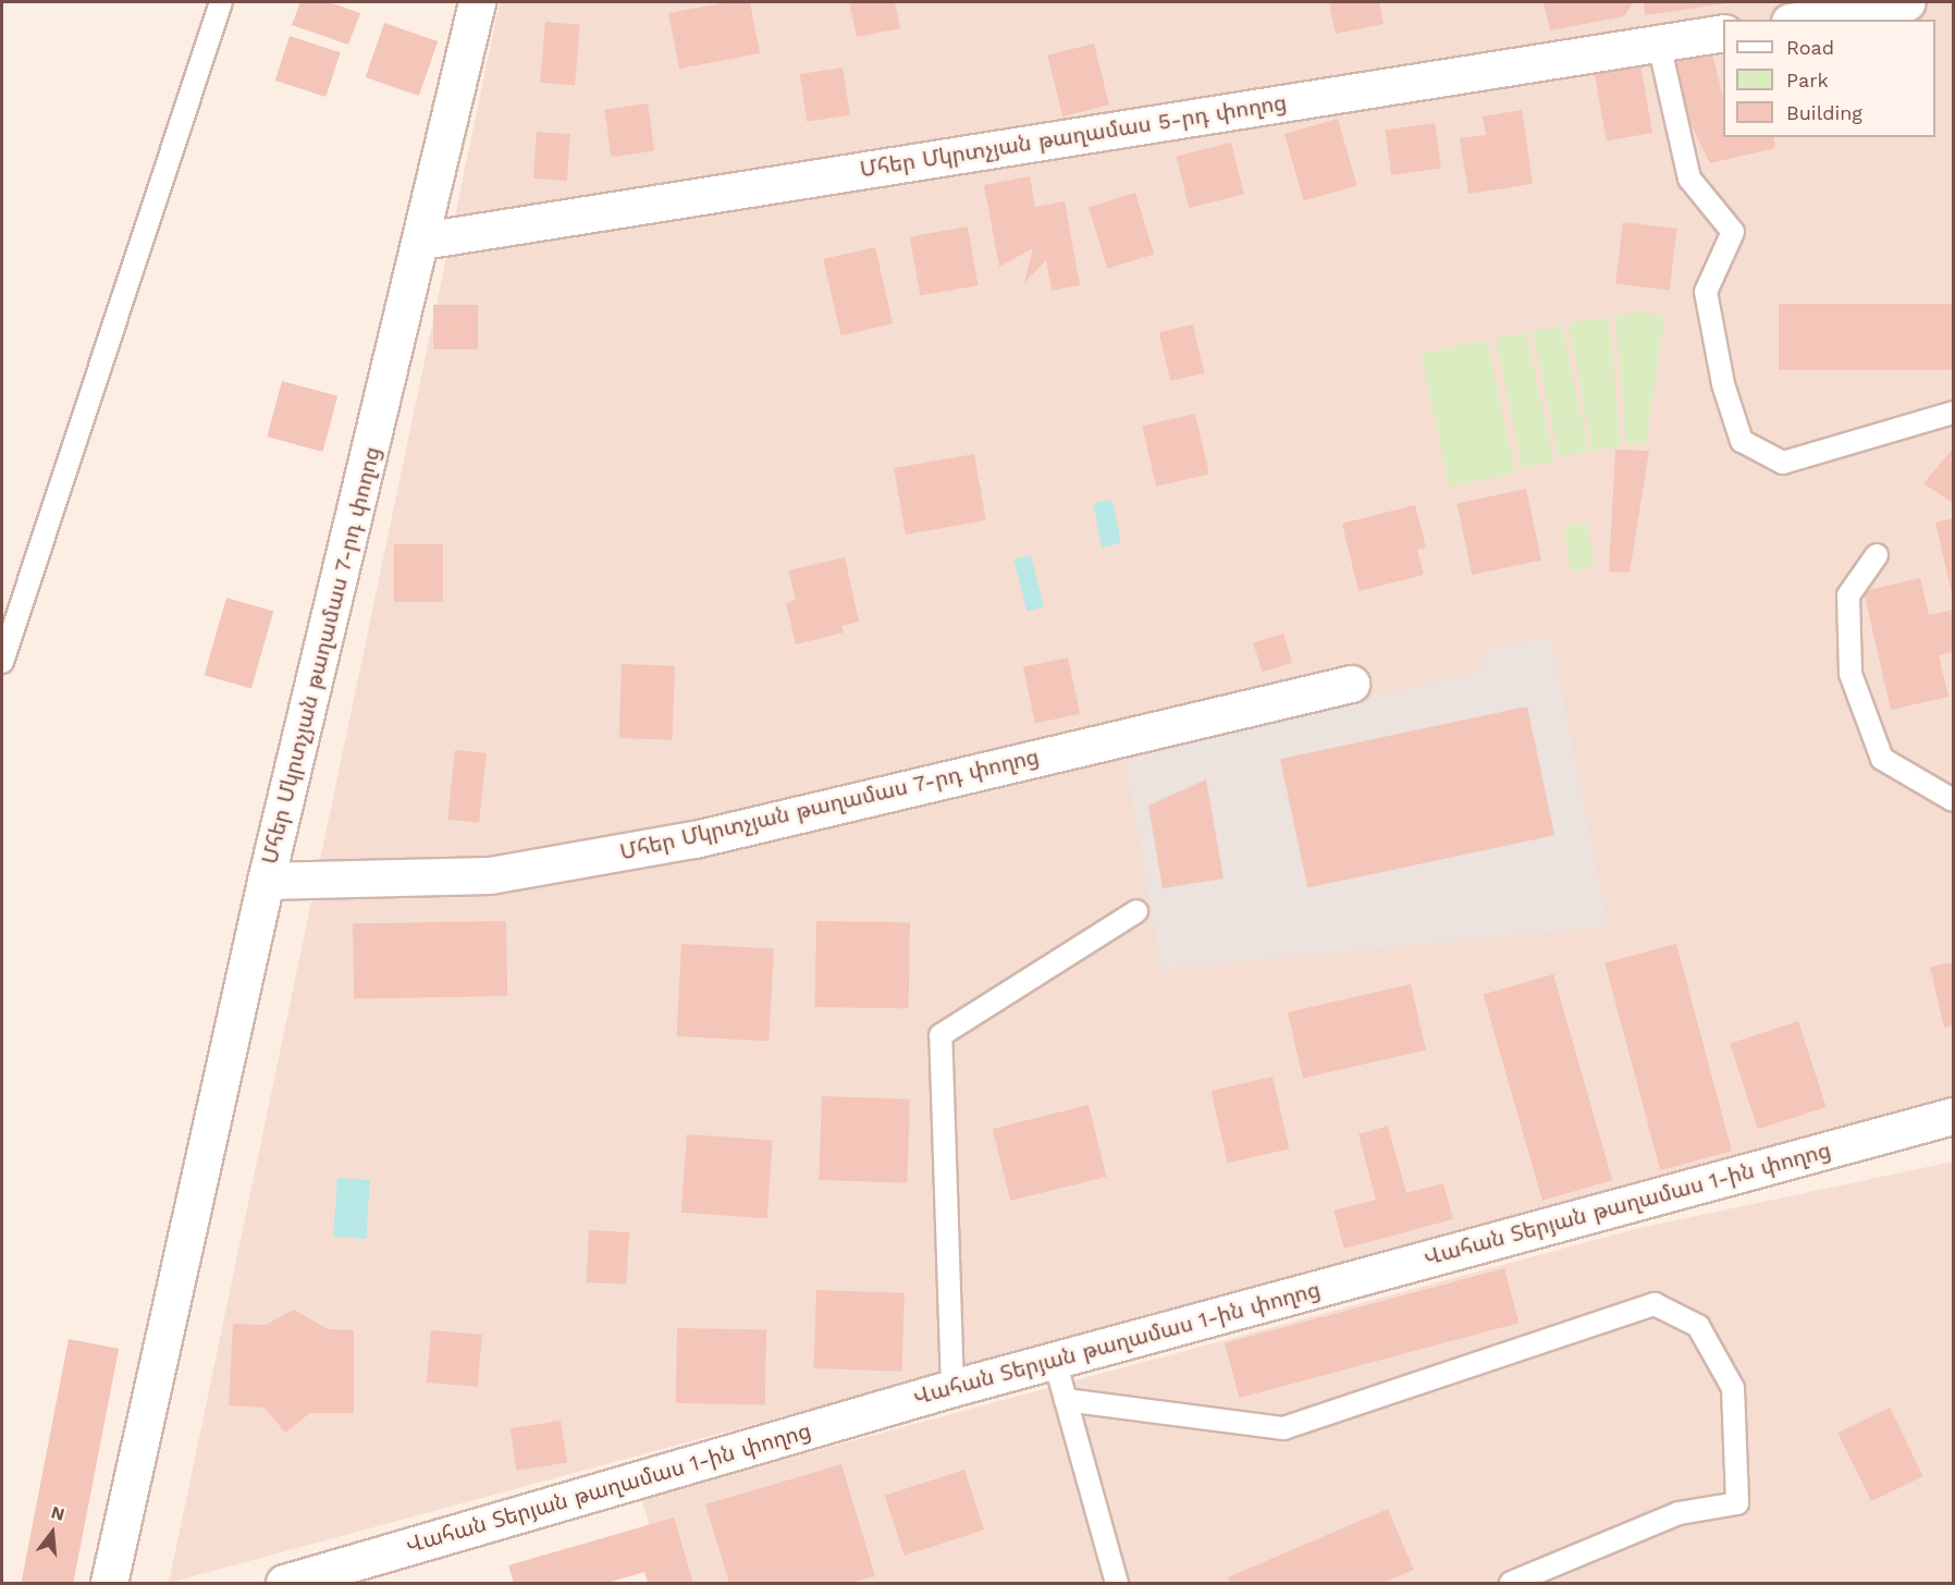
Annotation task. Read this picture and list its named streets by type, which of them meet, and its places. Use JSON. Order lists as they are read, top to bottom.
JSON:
{
  "streets": {
    "street": ["Մհեր Մկրտչյան թաղամաս 5-րդ փողոց", "Մհեր Մկրտչյան թաղամաս 7-րդ փողոց", "Վահան Տերյան թաղամաս 1-ին փողոց"]
  },
  "crossings": [
    ["Մհեր Մկրտչյան թաղամաս 5-րդ փողոց", "Մհեր Մկրտչյան թաղամաս 7-րդ փողոց"]
  ],
  "legend": ["Road", "Park", "Building"],
  "north": "top"
}
